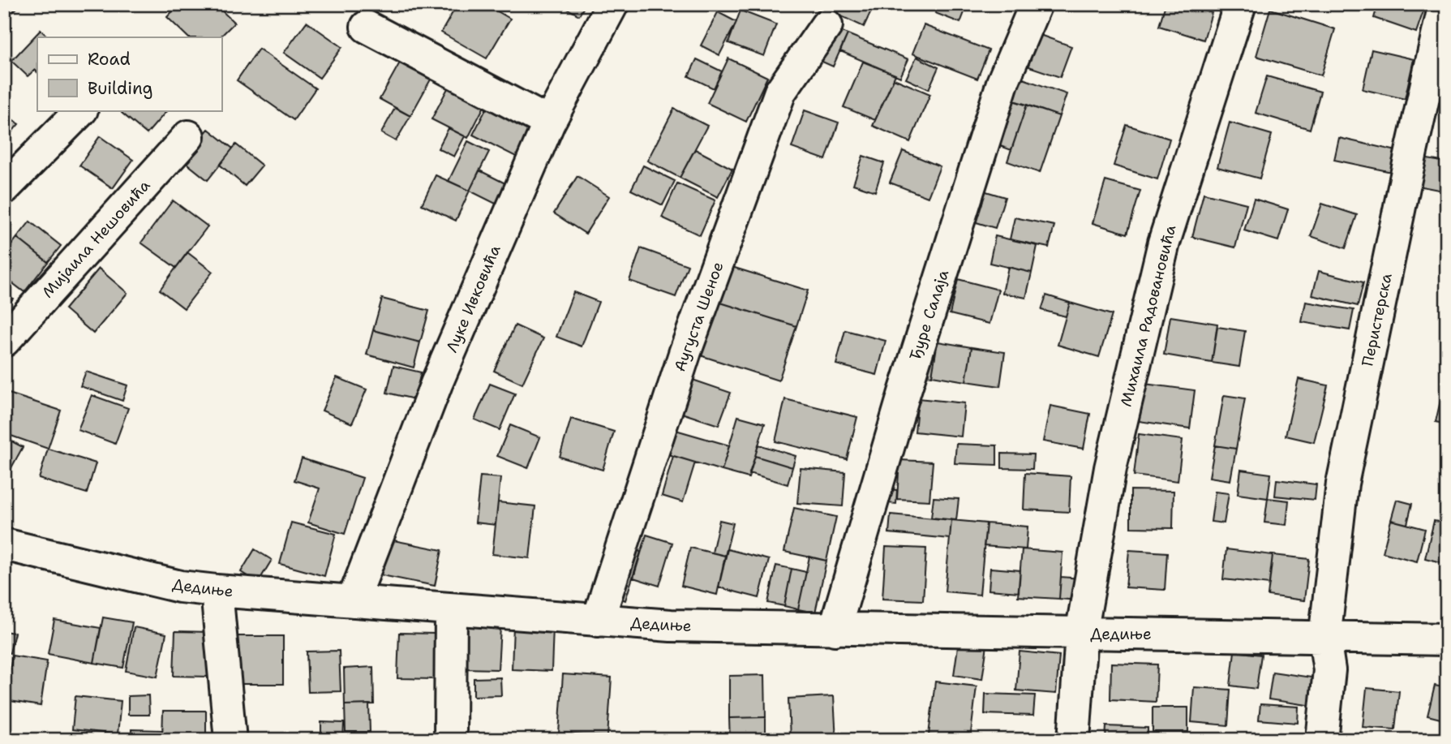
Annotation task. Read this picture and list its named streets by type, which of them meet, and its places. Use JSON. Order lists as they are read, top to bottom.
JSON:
{
  "streets": {
    "street": [
      "Мијаила Нешовића",
      "Луке Ивковића",
      "Ђуре Салаја",
      "Михаила Радовановића",
      "Аугуста Шеное",
      "Перистерска",
      "Дедиње"
    ]
  },
  "crossings": [
    ["Луке Ивковића", "Дедиње"],
    ["Ђуре Салаја", "Дедиње"],
    ["Михаила Радовановића", "Дедиње"],
    ["Аугуста Шеное", "Дедиње"],
    ["Перистерска", "Дедиње"]
  ],
  "legend": ["Road", "Building"]
}
